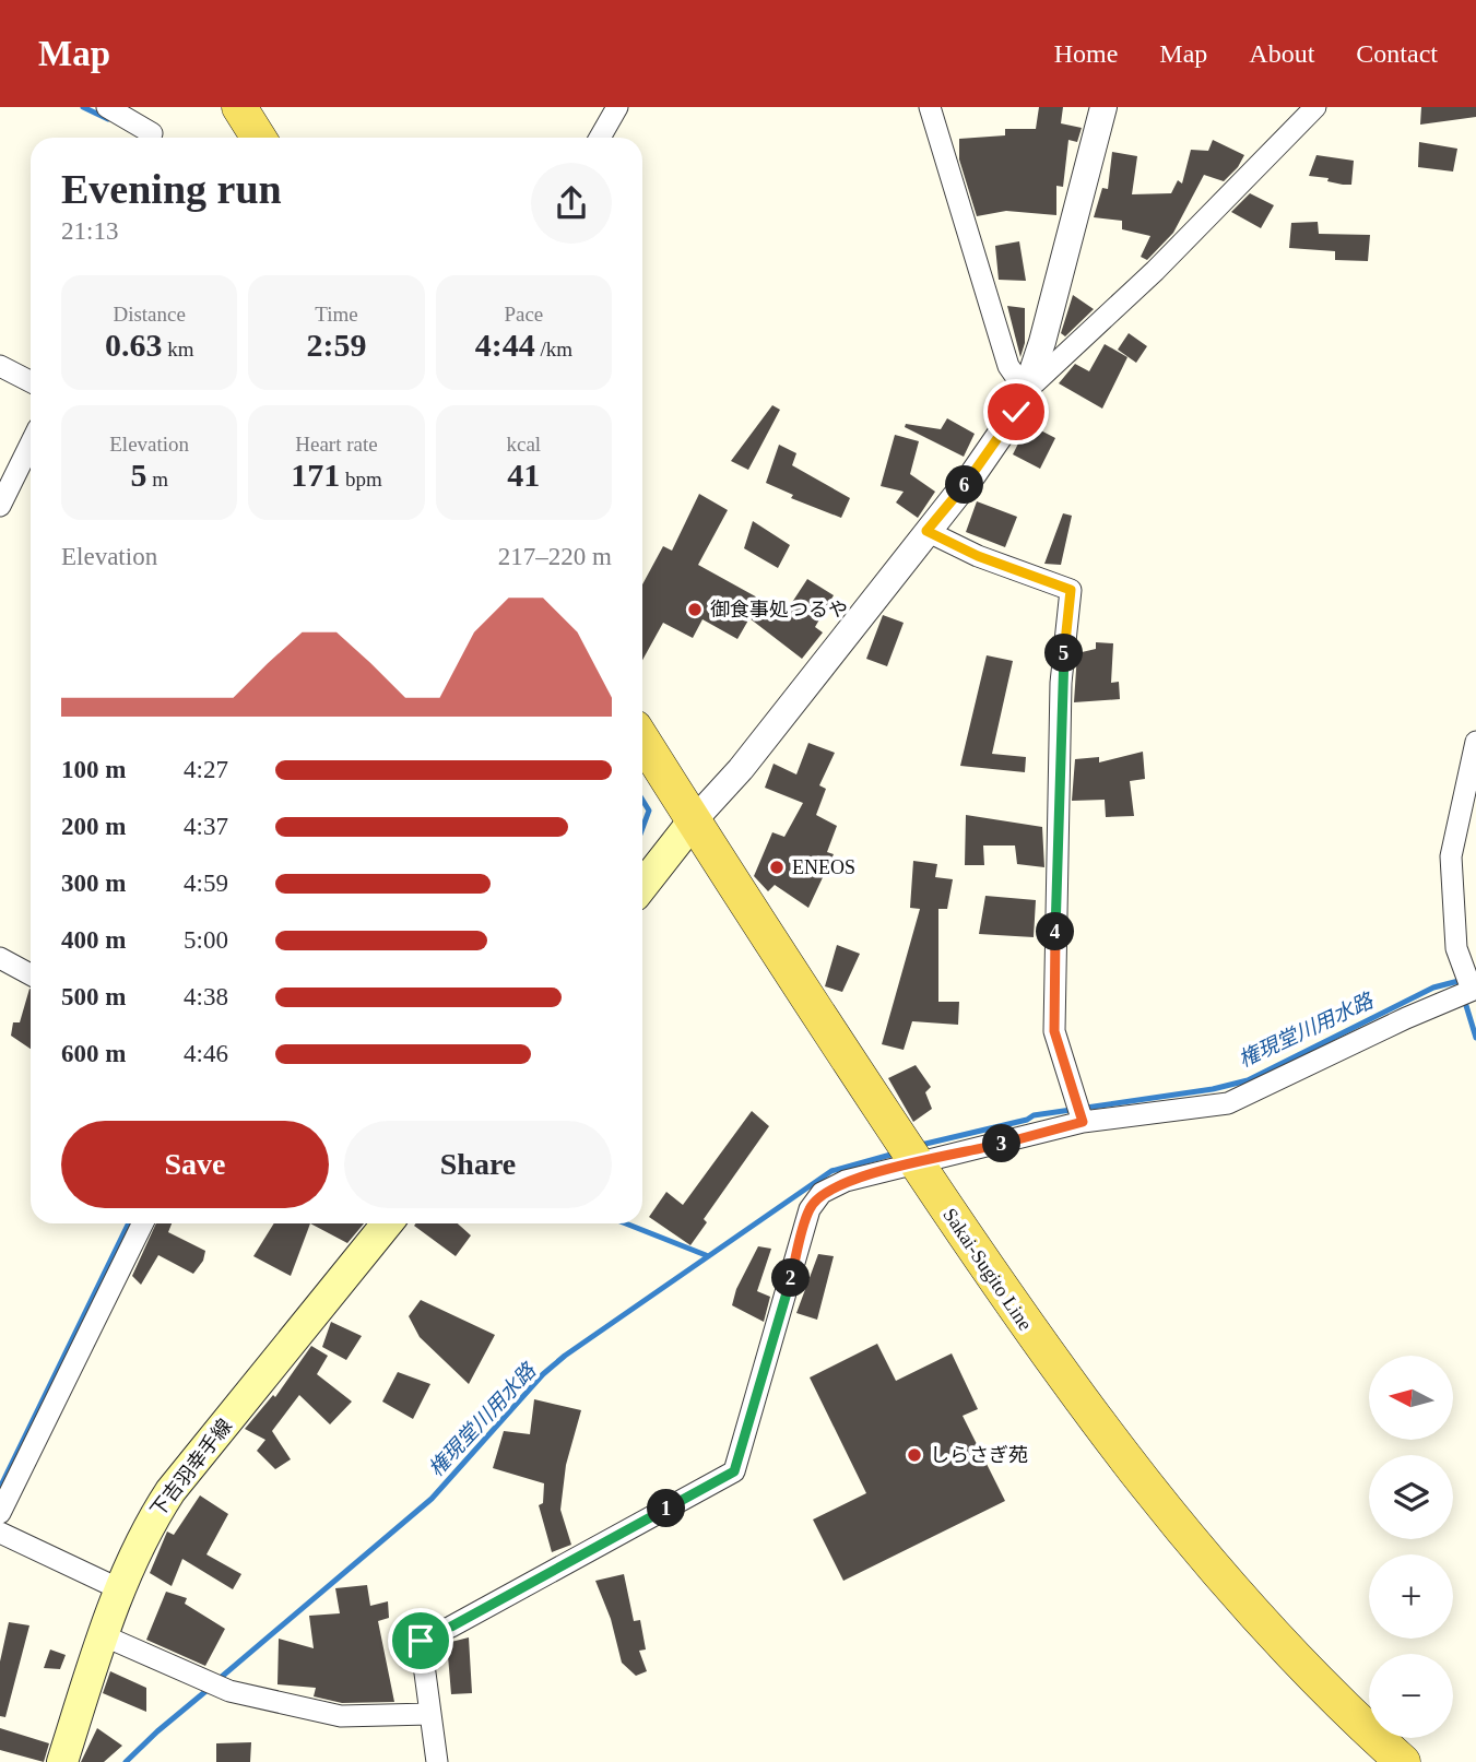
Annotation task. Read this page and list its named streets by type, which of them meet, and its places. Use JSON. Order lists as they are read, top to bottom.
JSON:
{
  "streets": {
    "main road": ["Sakai-Sugito Line", "下吉羽幸手線"]
  },
  "water": ["権現堂川用水路"],
  "places": ["御食事処つるや", "ENEOS", "しらさぎ苑"],
  "north": "left",
  "page": {
    "header": "Map",
    "nav": [
      "Home",
      "Map",
      "About",
      "Contact"
    ],
    "heading": ["Evening run", "21:13"],
    "stats": [
      ["Distance", "0.63 km"],
      ["Time", "2:59"],
      ["Pace", "4:44 /km"],
      ["Elevation", "5 m"],
      ["Heart rate", "171 bpm"],
      ["kcal", "41"]
    ],
    "pins": [
      "6",
      "5",
      "4",
      "3",
      "2",
      "1"
    ],
    "chart": ["Elevation", "217–220 m"],
    "list": [
      {
        "name": "100 m",
        "note": "4:27"
      },
      {
        "name": "200 m",
        "note": "4:37"
      },
      {
        "name": "300 m",
        "note": "4:59"
      },
      {
        "name": "400 m",
        "note": "5:00"
      },
      {
        "name": "500 m",
        "note": "4:38"
      },
      {
        "name": "600 m",
        "note": "4:46"
      }
    ],
    "buttons": ["Save", "Share"],
    "map_buttons": ["+", "−"]
  }
}
